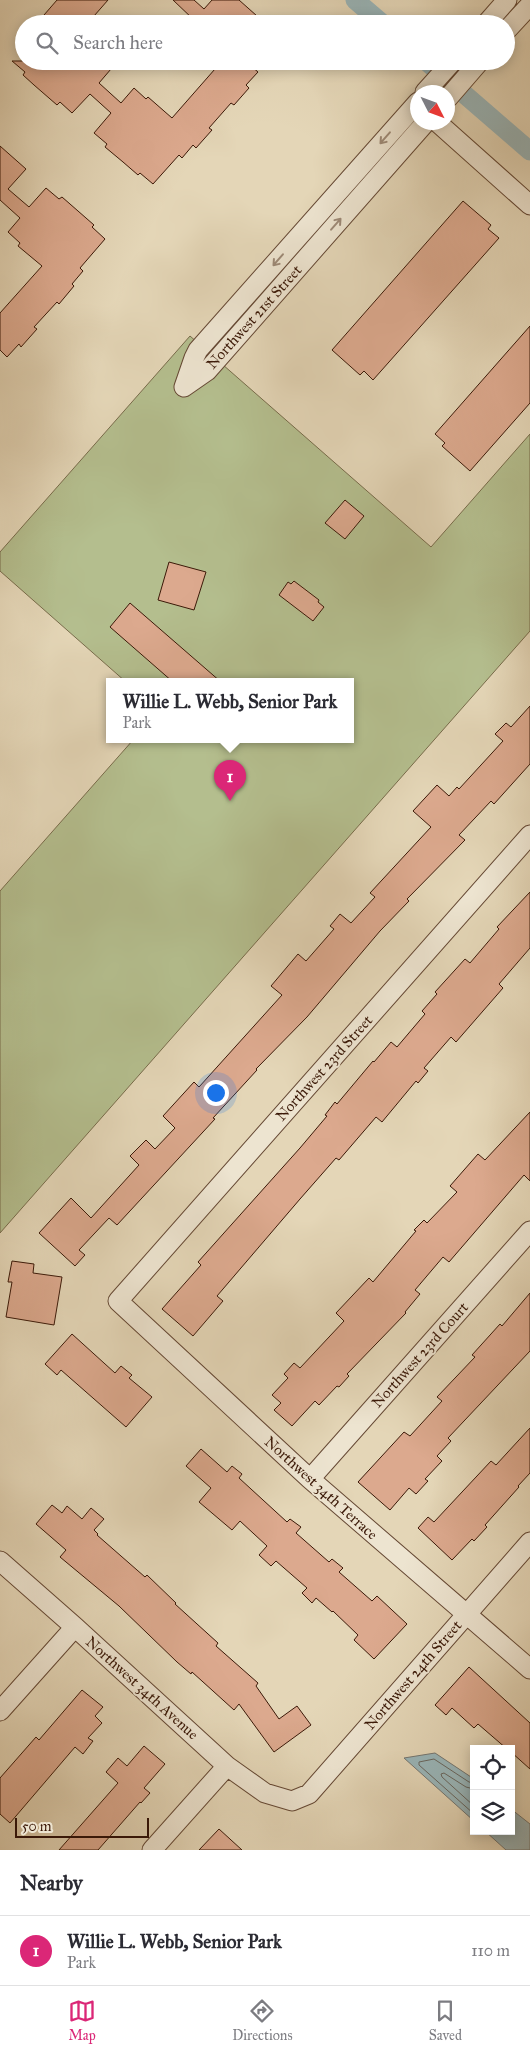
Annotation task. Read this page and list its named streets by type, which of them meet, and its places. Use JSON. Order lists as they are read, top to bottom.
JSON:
{
  "streets": {
    "street": [
      "Northwest 21st Street",
      "Northwest 23rd Street",
      "Northwest 23rd Court",
      "Northwest 34th Terrace",
      "Northwest 24th Street",
      "Northwest 34th Avenue"
    ]
  },
  "crossings": [
    ["Northwest 23rd Street", "Northwest 34th Terrace"],
    ["Northwest 23rd Court", "Northwest 34th Terrace"],
    ["Northwest 34th Terrace", "Northwest 24th Street"],
    ["Northwest 24th Street", "Northwest 34th Avenue"]
  ],
  "scale_bar": "50 m",
  "north": "bottom right",
  "page": {
    "search": "Search here",
    "popup": ["Willie L. Webb, Senior Park", "Park"],
    "pins": "1",
    "scale": "50 m",
    "heading": "Nearby",
    "list": [
      {
        "mark": "1",
        "name": "Willie L. Webb, Senior Park",
        "note": "Park",
        "value": "110 m"
      }
    ],
    "nav": ["Map", "Directions", "Saved"]
  }
}
